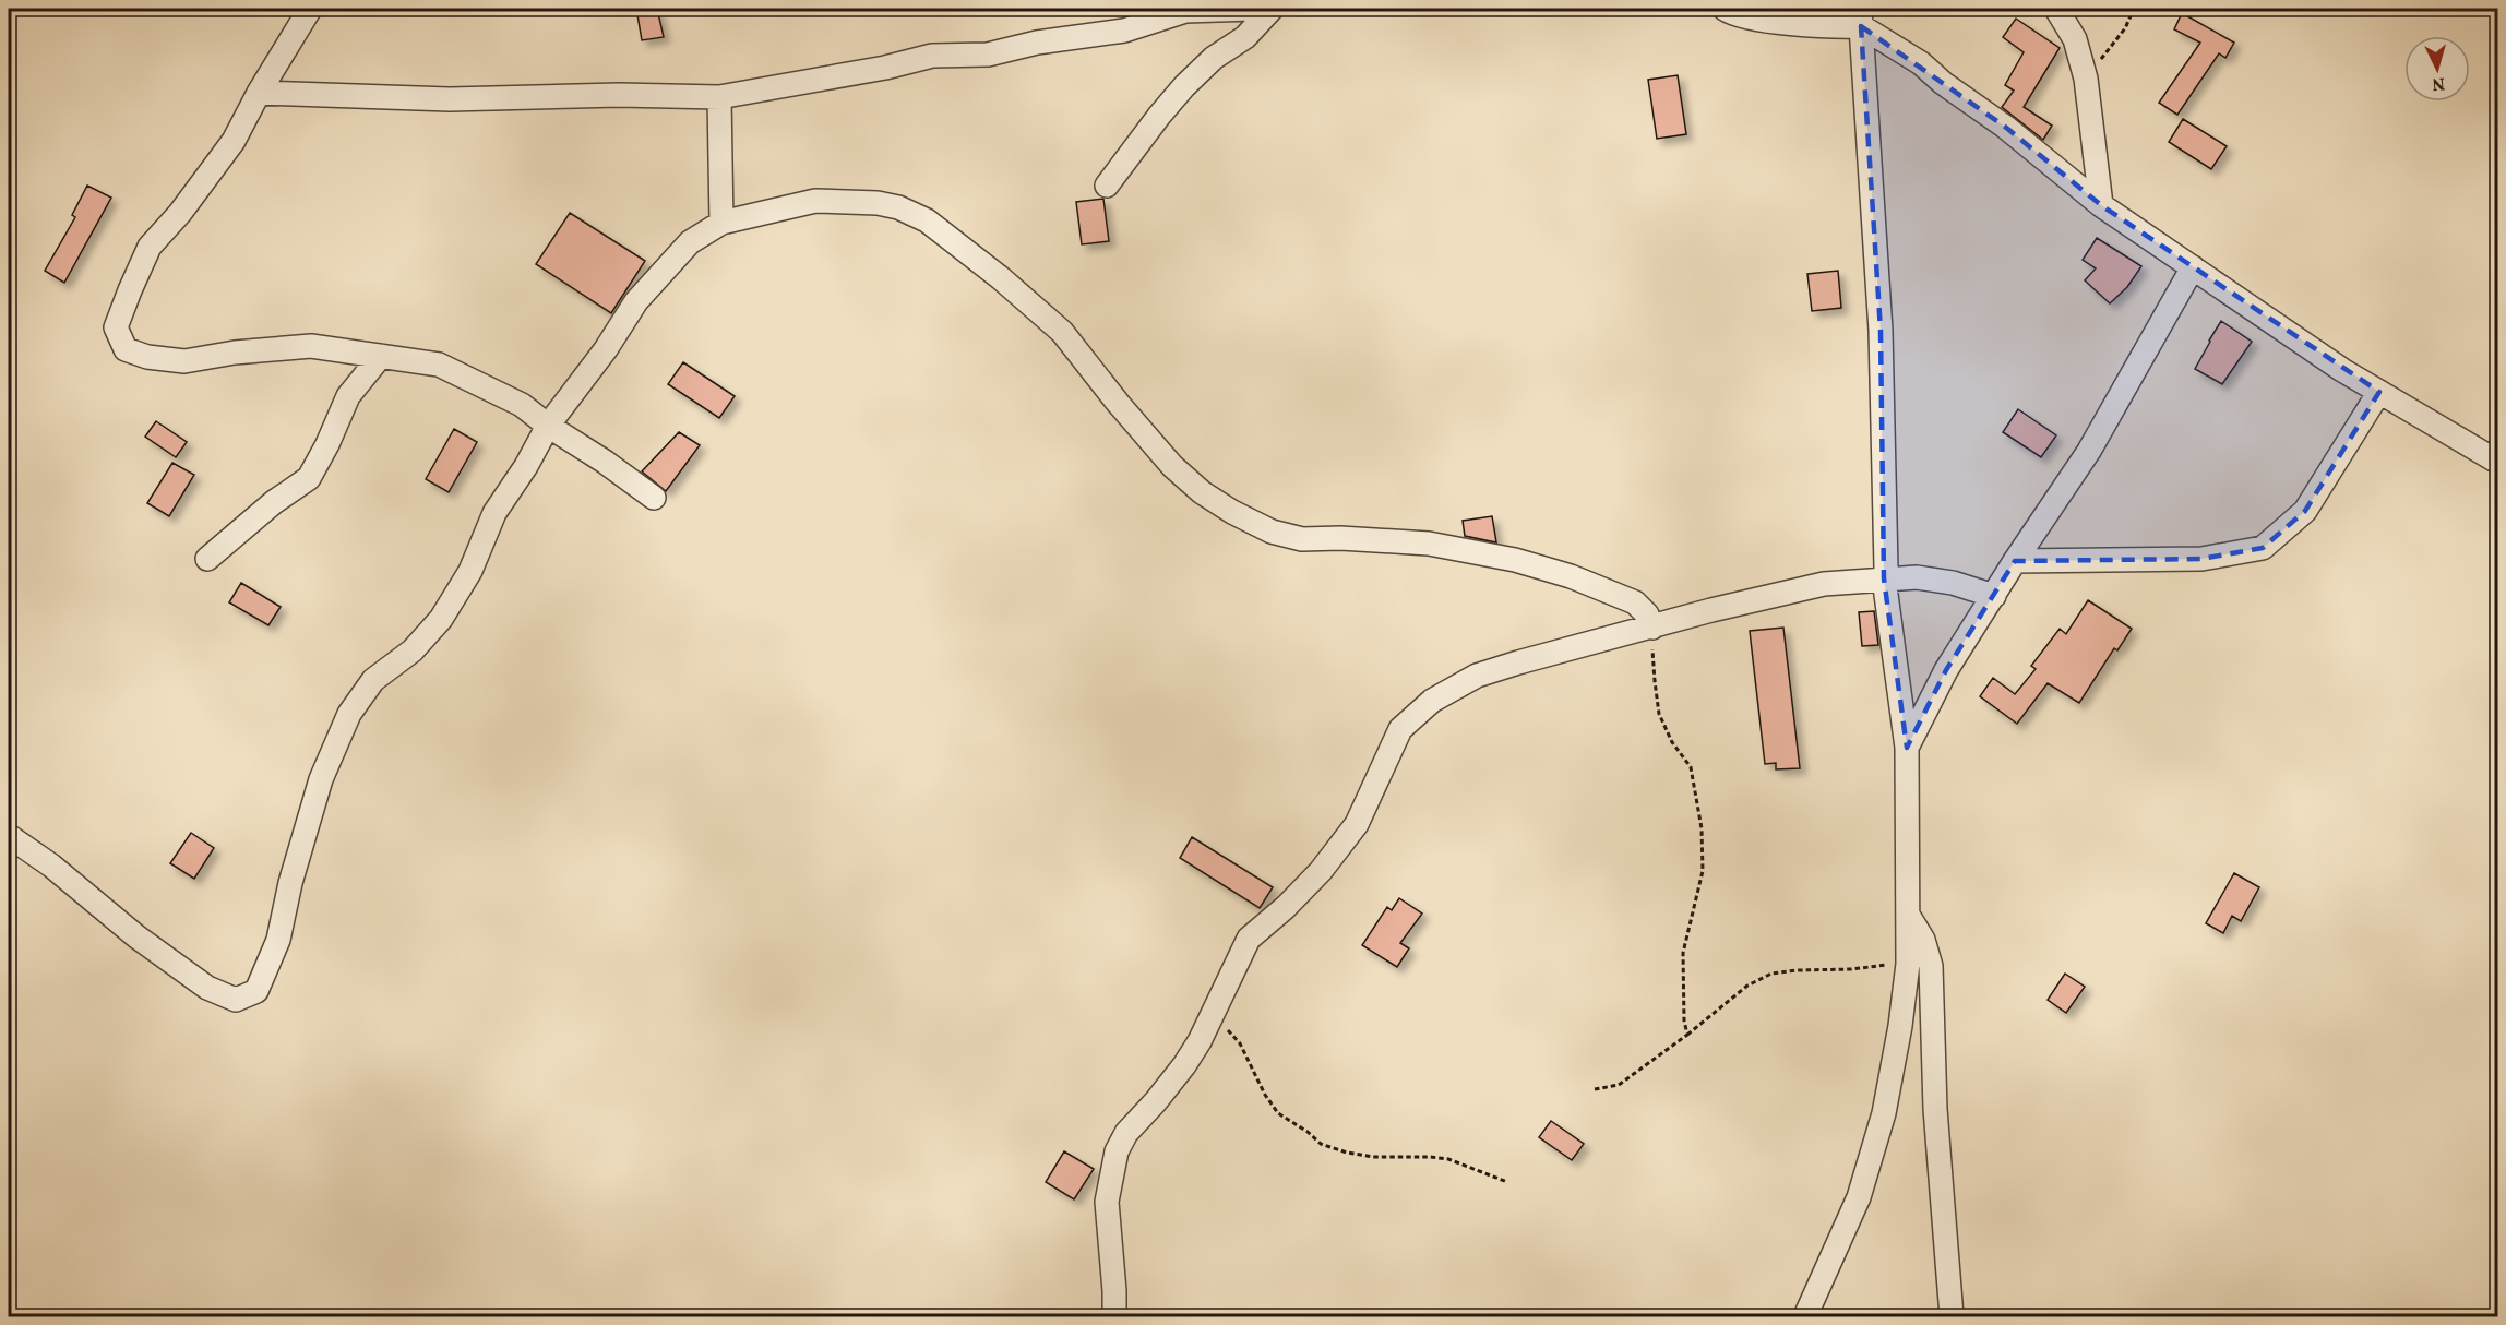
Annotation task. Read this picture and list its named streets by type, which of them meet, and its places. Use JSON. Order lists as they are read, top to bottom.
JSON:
{
  "north": "bottom"
}
